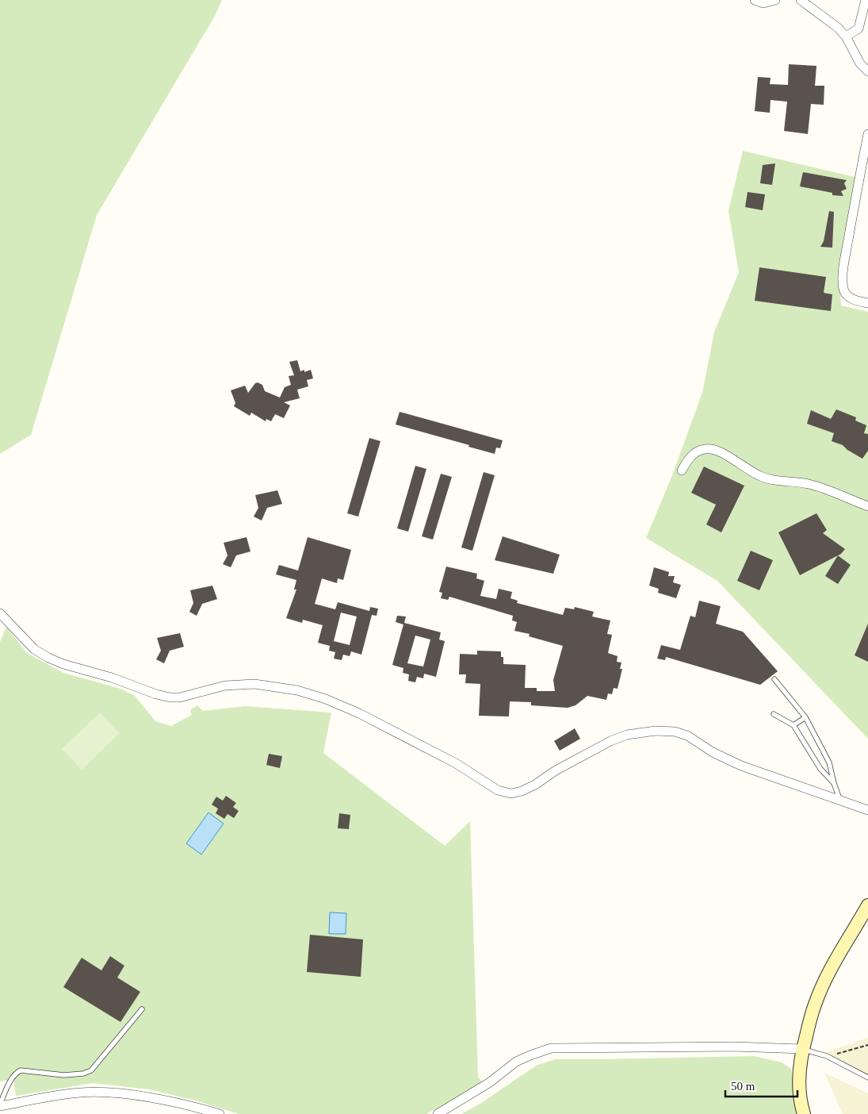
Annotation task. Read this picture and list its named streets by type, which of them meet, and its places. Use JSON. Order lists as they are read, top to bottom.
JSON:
{
  "scale_bar": "50 m"
}
